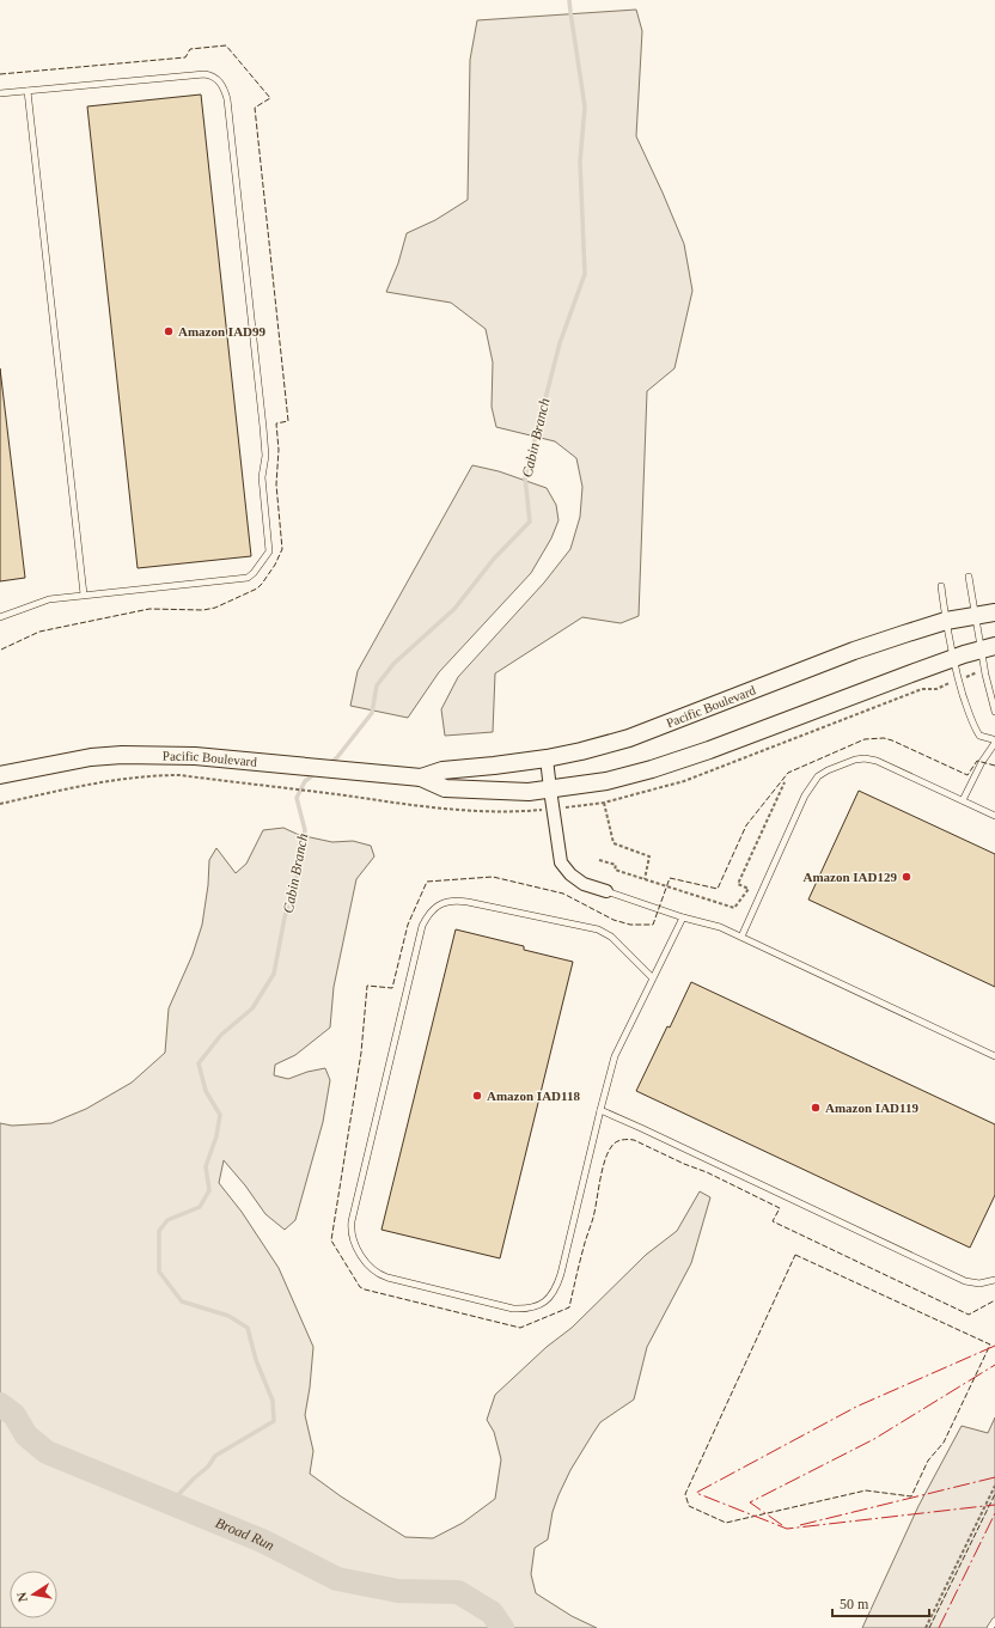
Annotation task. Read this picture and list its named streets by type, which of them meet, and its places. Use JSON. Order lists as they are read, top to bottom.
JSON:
{
  "streets": {
    "main road": ["Pacific Boulevard"]
  },
  "water": ["Cabin Branch", "Broad Run"],
  "places": [
    "Amazon IAD99",
    "Amazon IAD129",
    "Amazon IAD118",
    "Amazon IAD119"
  ],
  "scale_bar": "50 m",
  "north": "left"
}
